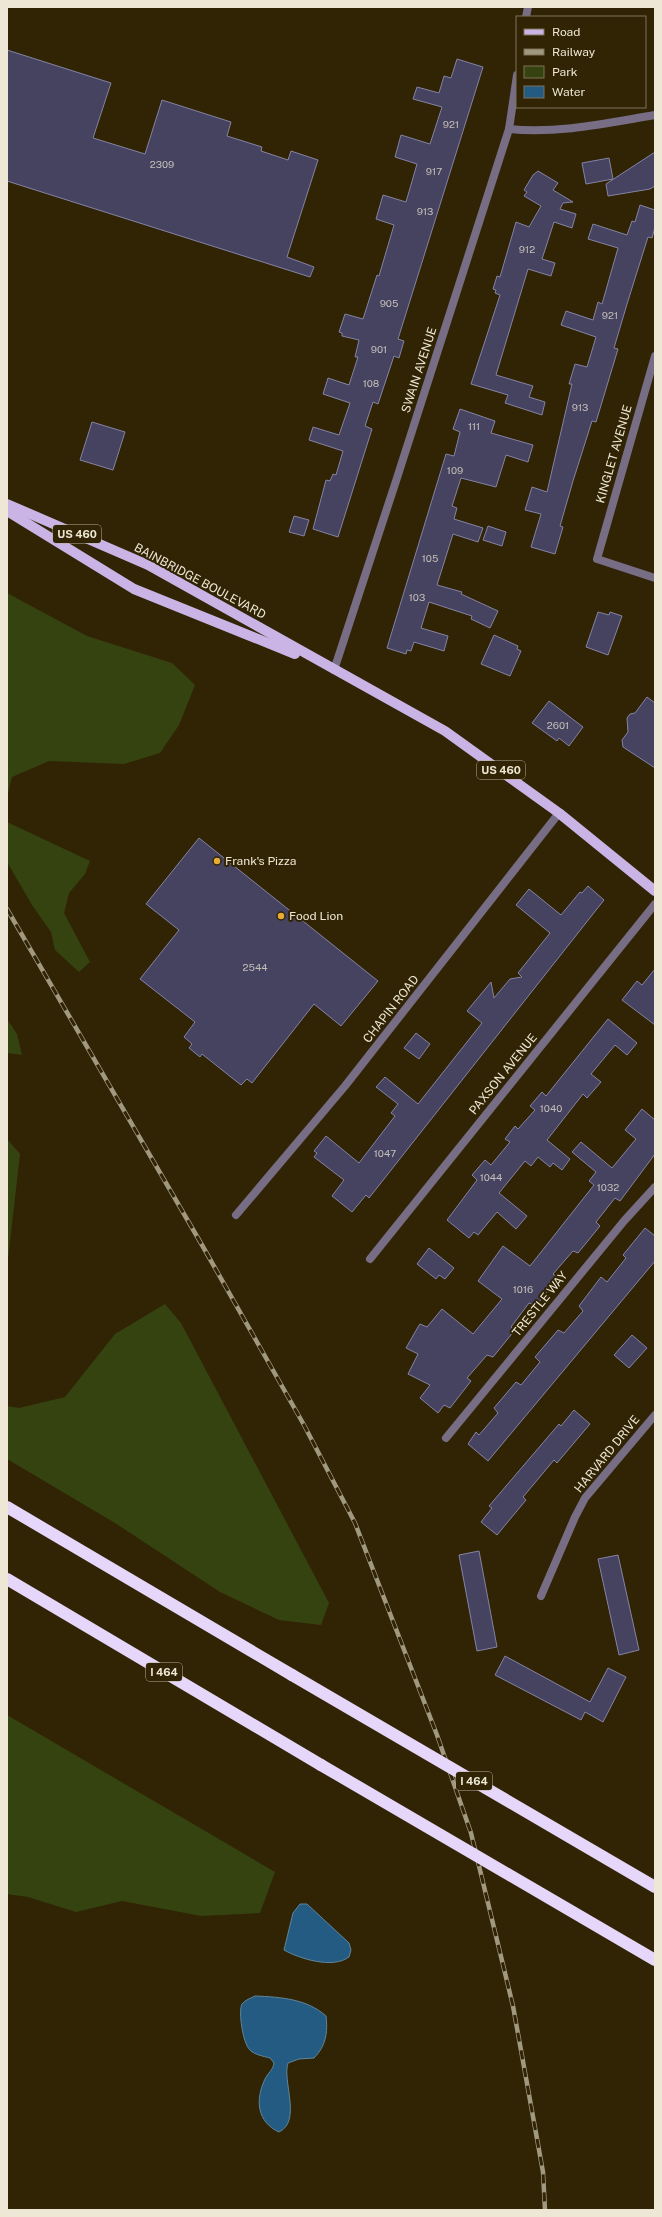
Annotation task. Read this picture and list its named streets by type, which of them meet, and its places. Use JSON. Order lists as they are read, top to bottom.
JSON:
{
  "streets": {
    "highway": ["I 464"],
    "main road": ["US 460", "BAINBRIDGE BOULEVARD"],
    "street": [
      "SWAIN AVENUE",
      "KINGLET AVENUE",
      "CHAPIN ROAD",
      "PAXSON AVENUE",
      "TRESTLE WAY",
      "HARVARD DRIVE"
    ]
  },
  "crossings": [
    ["SWAIN AVENUE", "BAINBRIDGE BOULEVARD"],
    ["BAINBRIDGE BOULEVARD", "CHAPIN ROAD"]
  ],
  "places": ["Frank's Pizza", "Food Lion"],
  "house_numbers": [
    "921",
    "2309",
    "917",
    "913",
    "912",
    "905",
    "921",
    "901",
    "108",
    "913",
    "111",
    "109",
    "105",
    "103",
    "2601",
    "2544",
    "1040",
    "1047",
    "1044",
    "1032",
    "1016"
  ],
  "legend": [
    "Road",
    "Railway",
    "Park",
    "Water"
  ]
}
